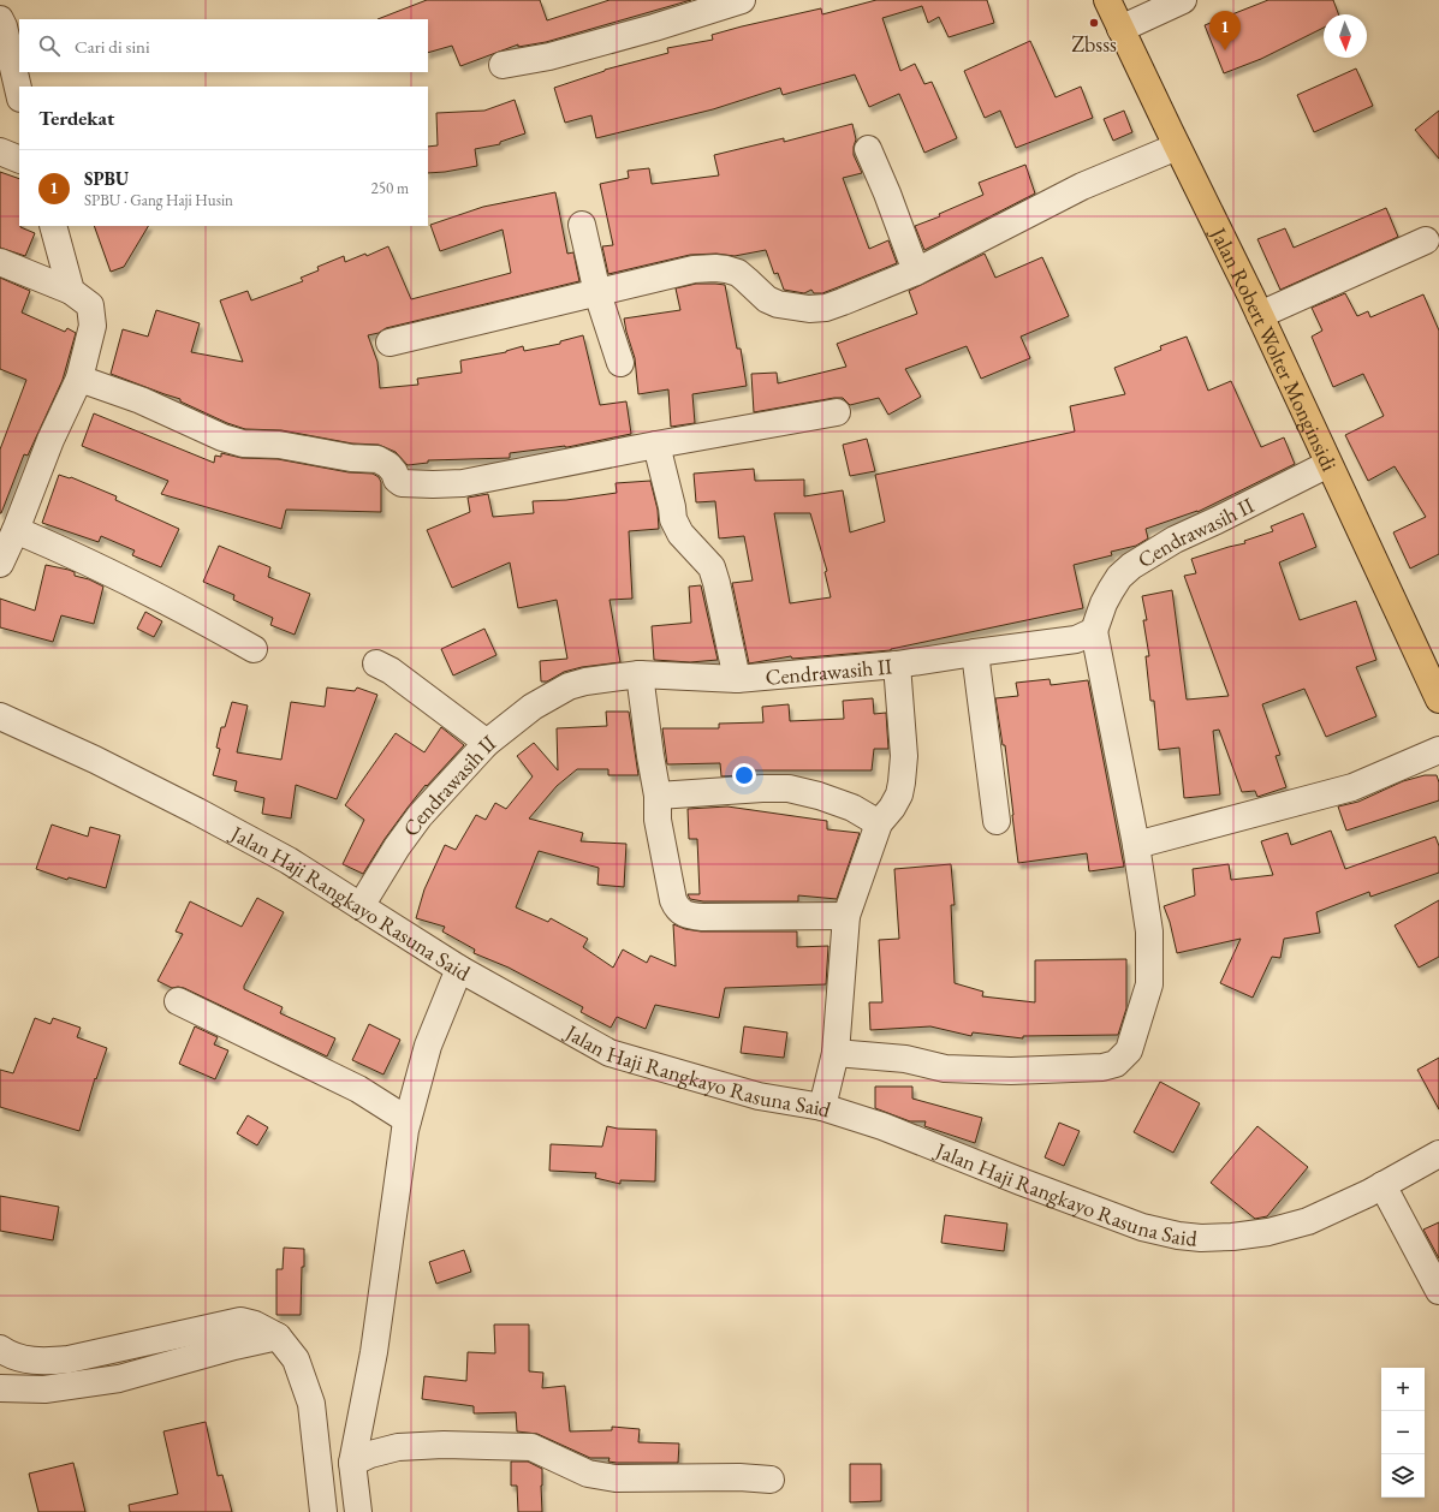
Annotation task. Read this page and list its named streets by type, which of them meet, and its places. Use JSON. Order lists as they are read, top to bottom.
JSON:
{
  "streets": {
    "highway": ["Jalan Robert Wolter Monginsidi"],
    "street": ["Cendrawasih II", "Jalan Haji Rangkayo Rasuna Said"]
  },
  "crossings": [
    ["Jalan Robert Wolter Monginsidi", "Cendrawasih II"],
    ["Cendrawasih II", "Jalan Haji Rangkayo Rasuna Said"]
  ],
  "places": ["Zbsss"],
  "north": "bottom",
  "page": {
    "pins": "1",
    "search": "Cari di sini",
    "heading": "Terdekat",
    "list": [
      {
        "mark": "1",
        "name": "SPBU",
        "note": "SPBU · Gang Haji Husin",
        "value": "250 m"
      }
    ],
    "map_buttons": ["+", "−"]
  }
}
